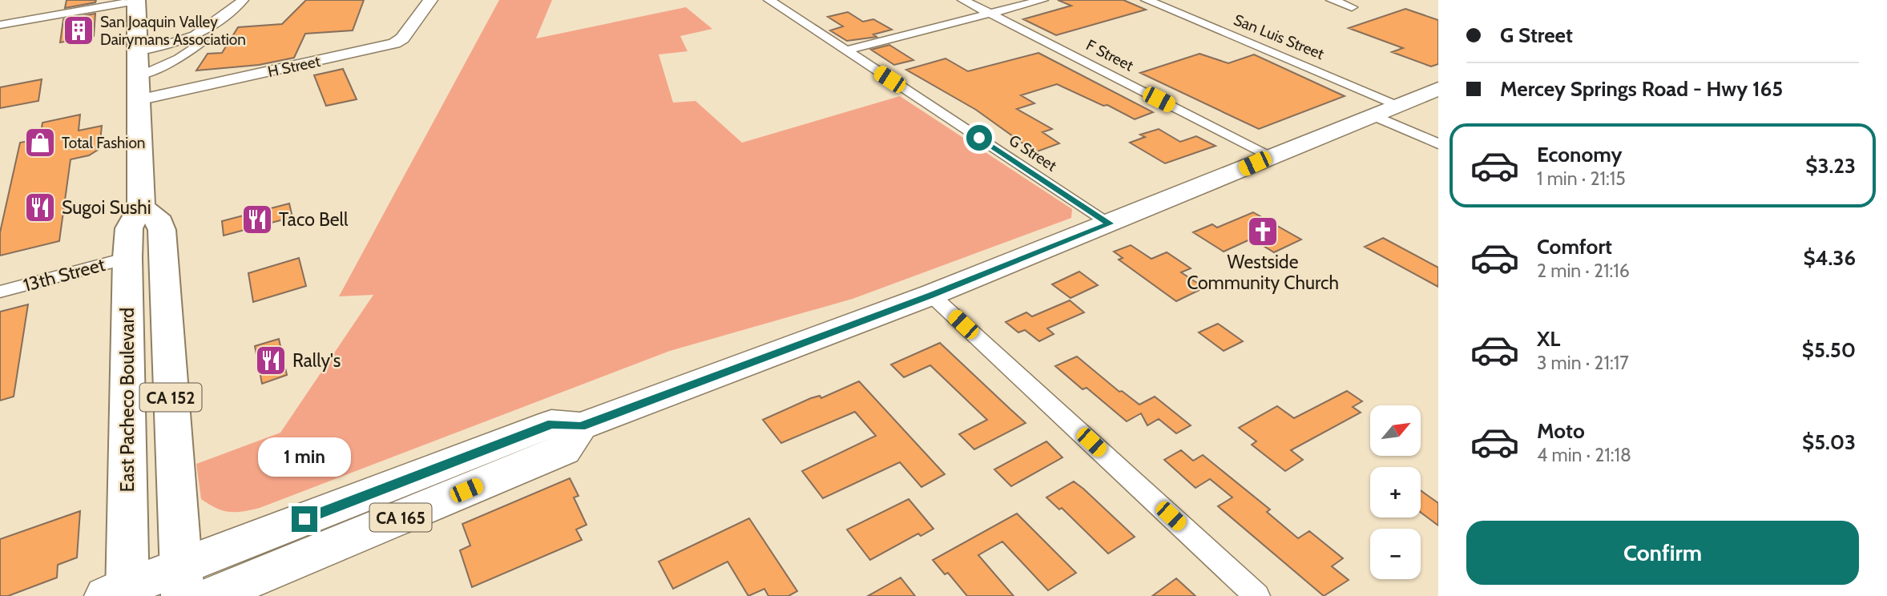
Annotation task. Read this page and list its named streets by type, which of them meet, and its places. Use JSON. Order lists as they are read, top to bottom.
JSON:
{
  "streets": {
    "highway": ["CA 152", "East Pacheco Boulevard"],
    "main road": ["CA 165"],
    "street": [
      "San Luis Street",
      "F Street",
      "H Street",
      "G Street",
      "13th Street"
    ]
  },
  "crossings": [
    ["San Luis Street", "CA 165"],
    ["F Street", "CA 165"],
    ["H Street", "East Pacheco Boulevard"],
    ["G Street", "CA 165"],
    ["13th Street", "East Pacheco Boulevard"],
    ["East Pacheco Boulevard", "CA 165"]
  ],
  "places": {
    "building": ["San Joaquin Valley Dairymans Association"],
    "shop": ["Total Fashion"],
    "restaurant": ["Sugoi Sushi", "Taco Bell", "Rally's"],
    "church": ["Westside Community Church"]
  },
  "north": "top right",
  "page": {
    "banner": ["G Street", "Mercey Springs Road - Hwy 165"],
    "list": [
      {
        "name": "Economy",
        "note": "1 min · 21:15",
        "value": "$3.23"
      },
      {
        "name": "Comfort",
        "note": "2 min · 21:16",
        "value": "$4.36"
      },
      {
        "name": "XL",
        "note": "3 min · 21:17",
        "value": "$5.50"
      },
      {
        "name": "Moto",
        "note": "4 min · 21:18",
        "value": "$5.03"
      }
    ],
    "map_buttons": ["+", "−"],
    "bubble": "1 min",
    "buttons": "Confirm"
  }
}
